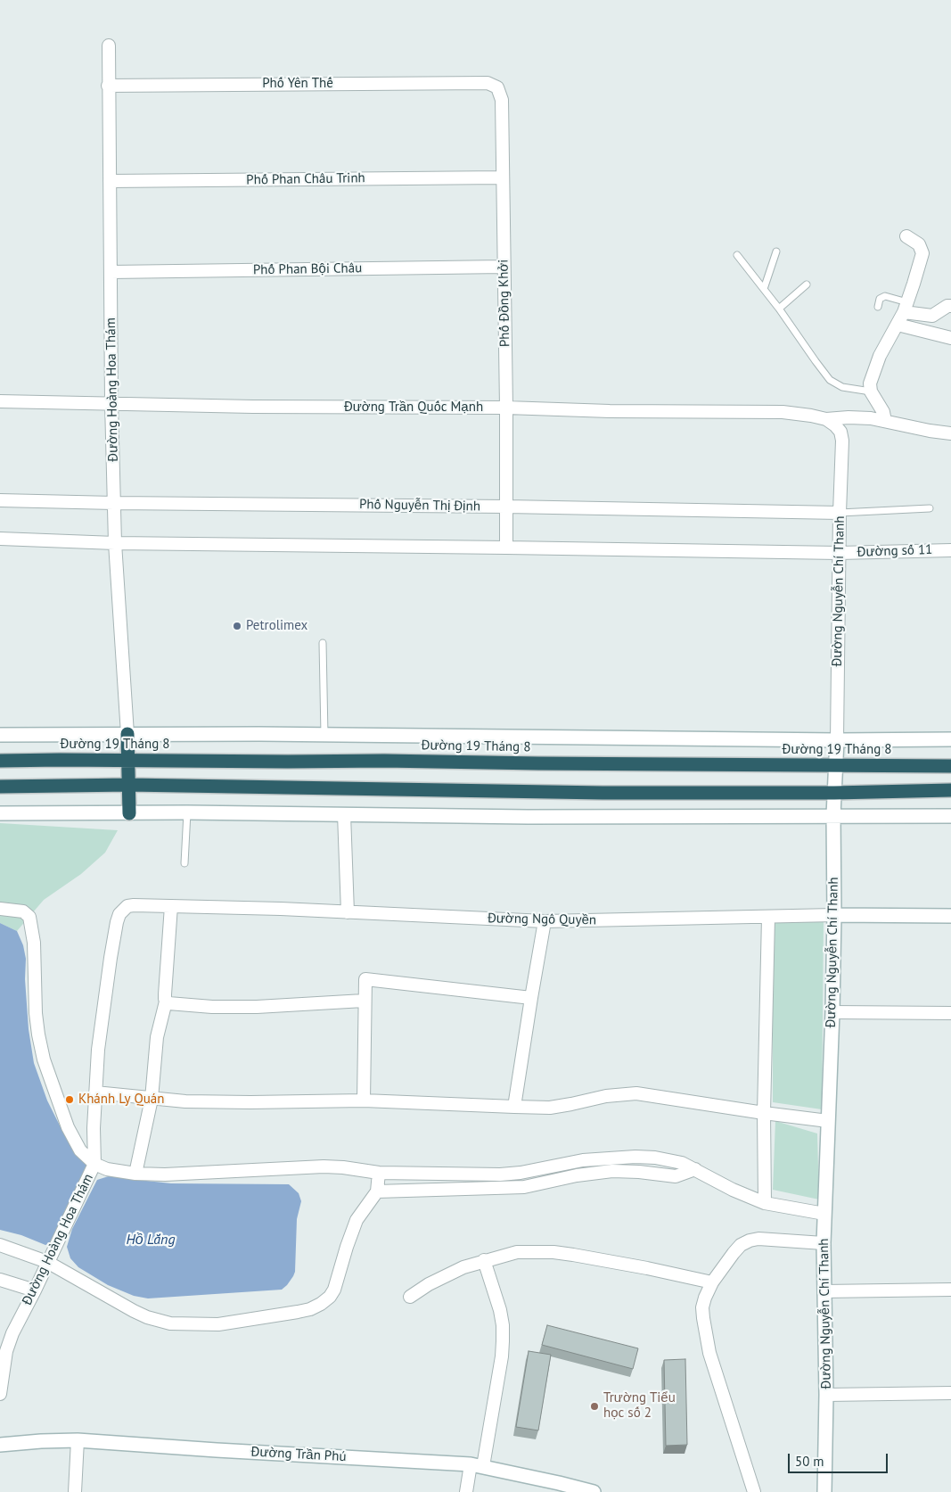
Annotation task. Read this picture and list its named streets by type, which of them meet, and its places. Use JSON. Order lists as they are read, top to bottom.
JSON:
{
  "streets": {
    "highway": ["Đường 19 Tháng 8"],
    "street": [
      "Phố Yên Thế",
      "Phố Phan Châu Trinh",
      "Phố Phan Bội Châu",
      "Phố Đồng Khởi",
      "Đường Hoàng Hoa Thám",
      "Đường Trần Quốc Mạnh",
      "Phố Nguyễn Thị Định",
      "Đường số 11",
      "Đường Nguyễn Chí Thanh",
      "Đường Ngô Quyền",
      "Đường Trần Phú"
    ]
  },
  "crossings": [
    ["Phố Yên Thế", "Phố Đồng Khởi"],
    ["Phố Yên Thế", "Đường Hoàng Hoa Thám"],
    ["Phố Phan Châu Trinh", "Phố Đồng Khởi"],
    ["Phố Phan Châu Trinh", "Đường Hoàng Hoa Thám"],
    ["Phố Phan Bội Châu", "Phố Đồng Khởi"],
    ["Phố Phan Bội Châu", "Đường Hoàng Hoa Thám"],
    ["Phố Đồng Khởi", "Đường Trần Quốc Mạnh"],
    ["Phố Đồng Khởi", "Phố Nguyễn Thị Định"],
    ["Đường Hoàng Hoa Thám", "Đường Trần Quốc Mạnh"],
    ["Đường Hoàng Hoa Thám", "Phố Nguyễn Thị Định"],
    ["Đường Hoàng Hoa Thám", "Đường 19 Tháng 8"],
    ["Đường Hoàng Hoa Thám", "Đường Ngô Quyền"],
    ["Đường Trần Quốc Mạnh", "Đường Nguyễn Chí Thanh"],
    ["Phố Nguyễn Thị Định", "Đường Nguyễn Chí Thanh"],
    ["Đường số 11", "Đường Nguyễn Chí Thanh"],
    ["Đường Nguyễn Chí Thanh", "Đường 19 Tháng 8"],
    ["Đường Nguyễn Chí Thanh", "Đường Ngô Quyền"]
  ],
  "water": ["Hồ Lắng"],
  "places": ["Petrolimex", "Khánh Ly Quán", "Trường Tiểu học số 2"],
  "scale_bar": "50 m"
}
